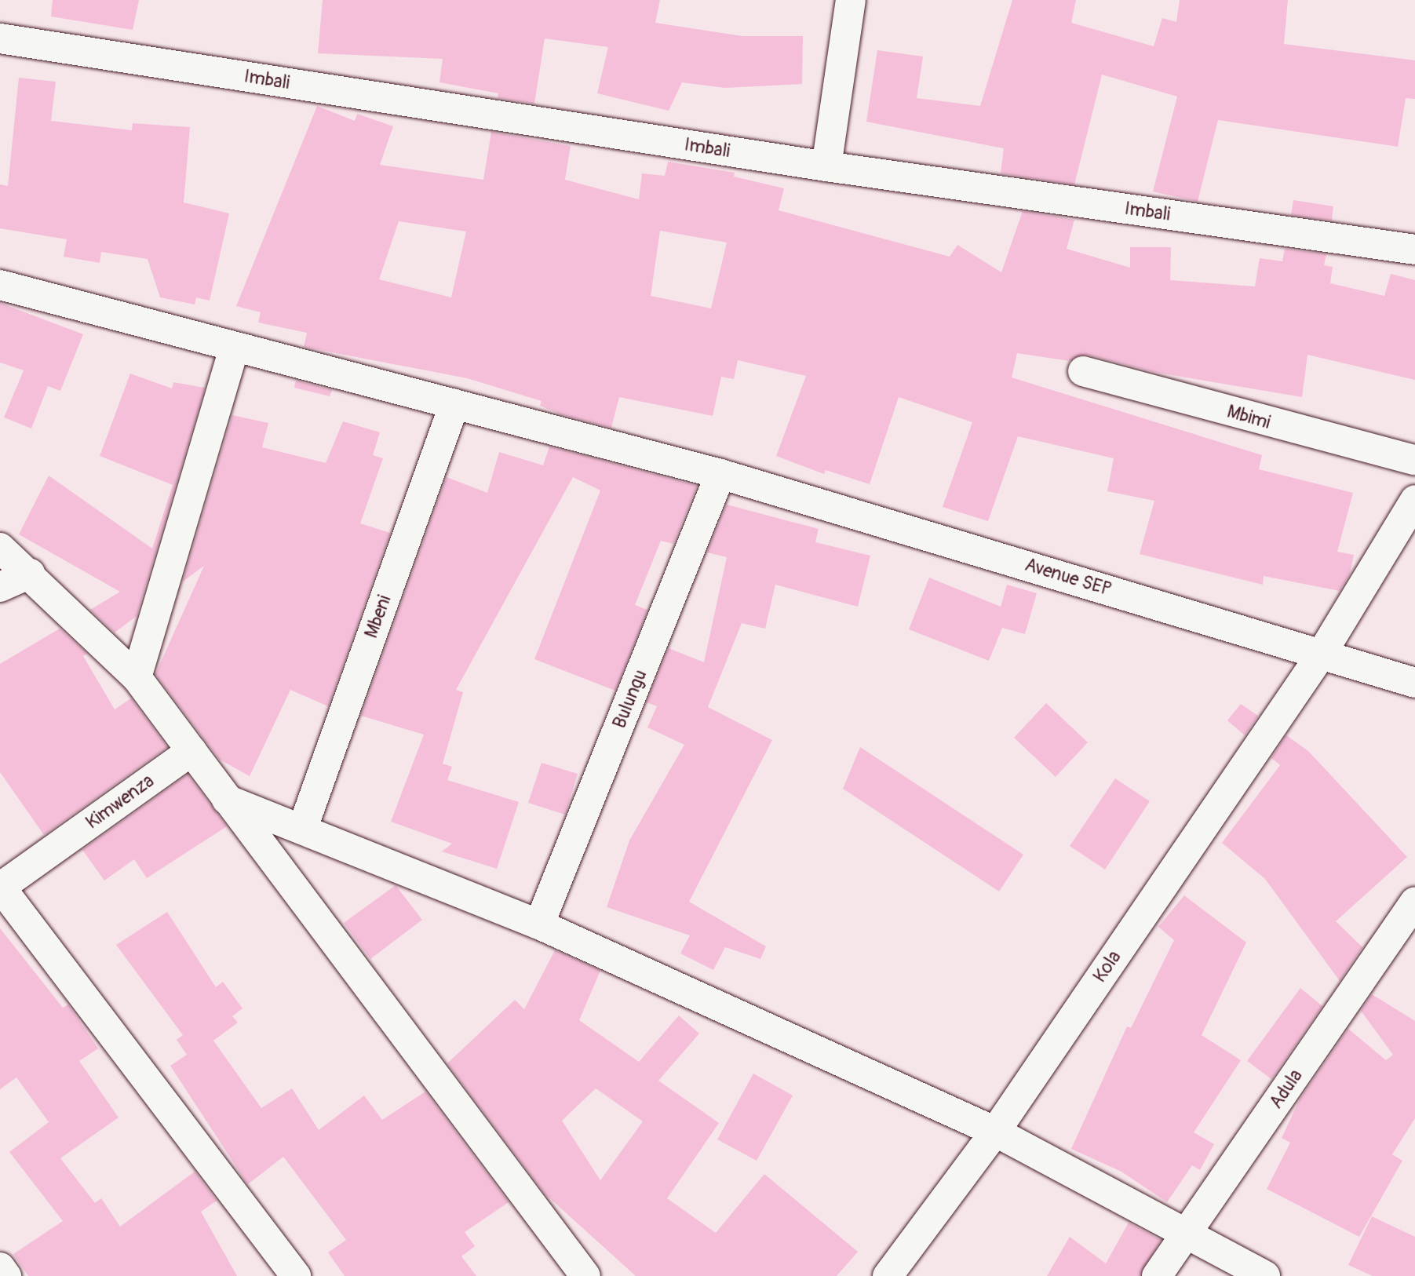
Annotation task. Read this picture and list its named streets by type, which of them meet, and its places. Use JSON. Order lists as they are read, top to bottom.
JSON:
{
  "streets": {
    "street": [
      "Imbali",
      "Mbimi",
      "Avenue SEP",
      "Mbeni",
      "Bulungu",
      "Kimwenza",
      "Kola",
      "Adula"
    ]
  },
  "crossings": [
    ["Avenue SEP", "Mbeni"],
    ["Avenue SEP", "Bulungu"],
    ["Avenue SEP", "Kola"]
  ]
}
